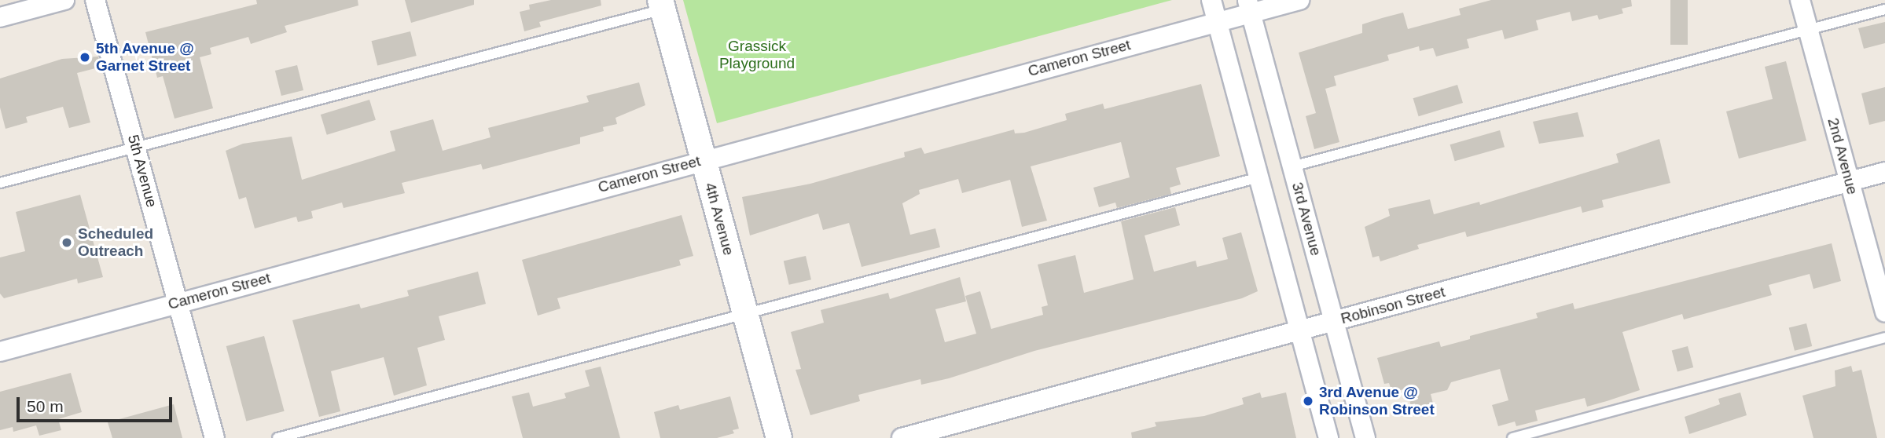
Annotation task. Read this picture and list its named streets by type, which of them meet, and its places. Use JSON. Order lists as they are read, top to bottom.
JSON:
{
  "streets": {
    "street": [
      "Cameron Street",
      "2nd Avenue",
      "5th Avenue",
      "4th Avenue",
      "3rd Avenue",
      "Robinson Street"
    ]
  },
  "crossings": [
    ["Cameron Street", "5th Avenue"],
    ["Cameron Street", "4th Avenue"],
    ["Cameron Street", "3rd Avenue"],
    ["2nd Avenue", "Robinson Street"],
    ["3rd Avenue", "Robinson Street"]
  ],
  "parks": ["Grassick Playground"],
  "places": ["5th Avenue @ Garnet Street", "Scheduled Outreach", "3rd Avenue @ Robinson Street"],
  "scale_bar": "50 m"
}
